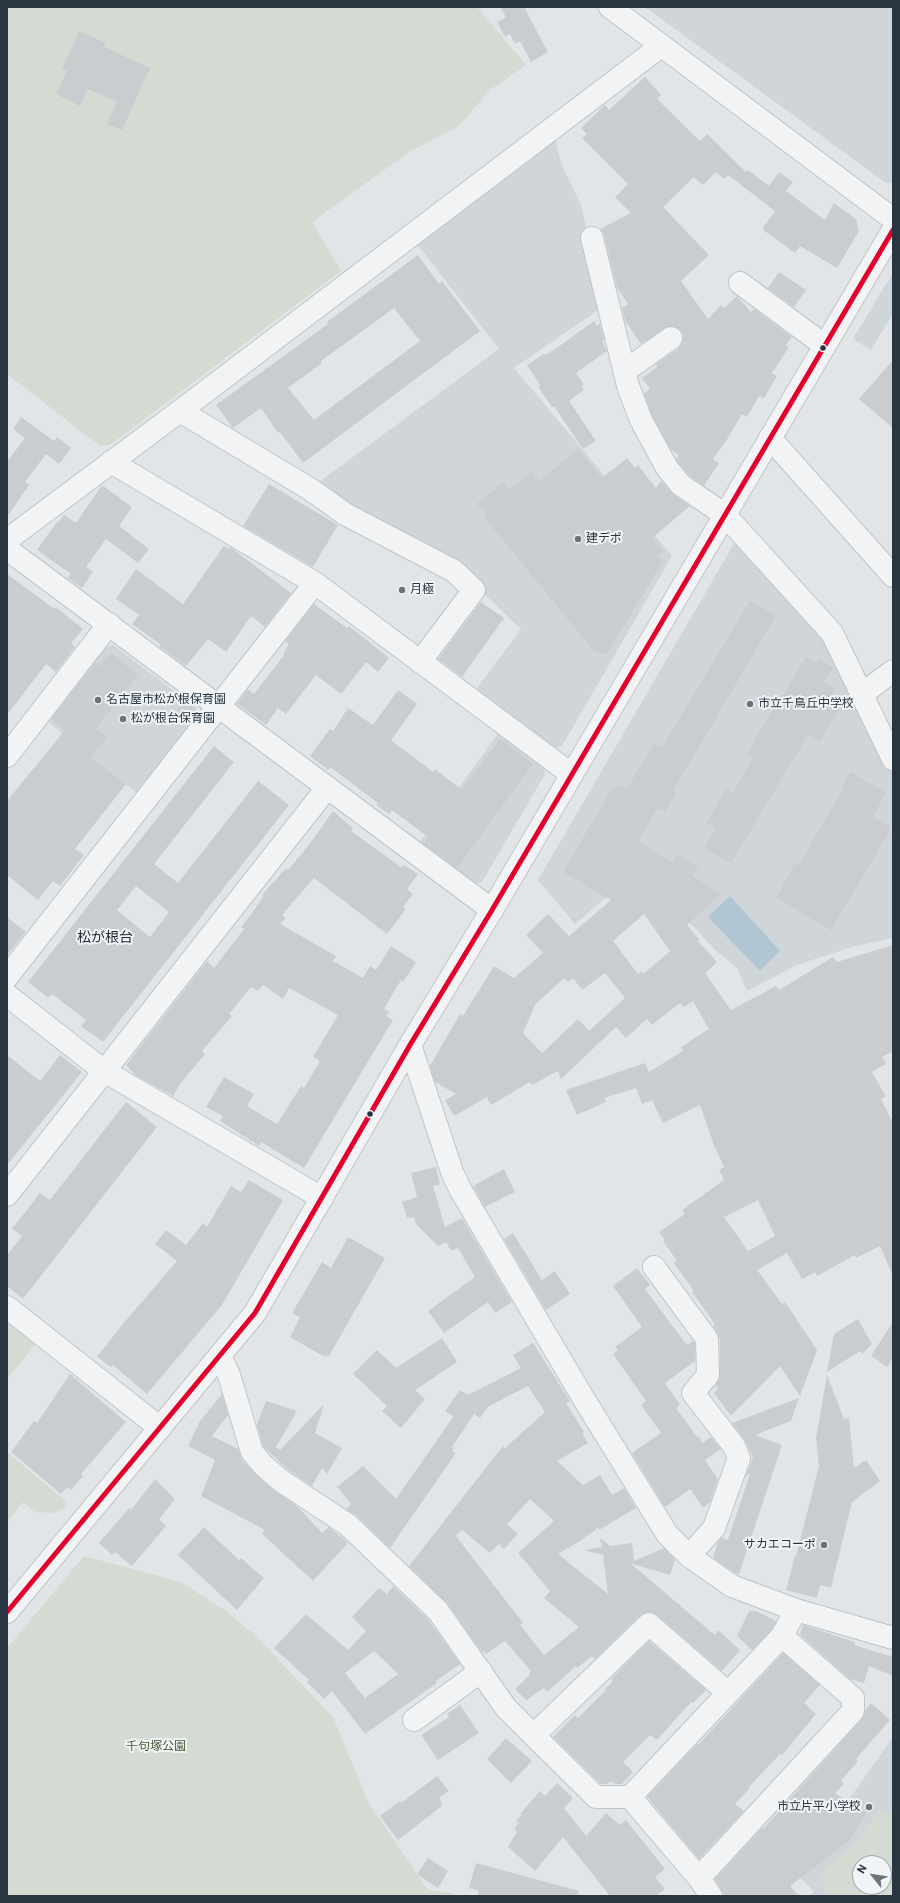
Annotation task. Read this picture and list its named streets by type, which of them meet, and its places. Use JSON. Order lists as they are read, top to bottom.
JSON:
{
  "districts": ["松が根台"],
  "parks": ["千句塚公園"],
  "places": [
    "建デポ",
    "月極",
    "名古屋市松が根保育園",
    "市立千鳥丘中学校",
    "松が根台保育園",
    "サカエコーポ",
    "市立片平小学校"
  ],
  "north": "top left"
}
